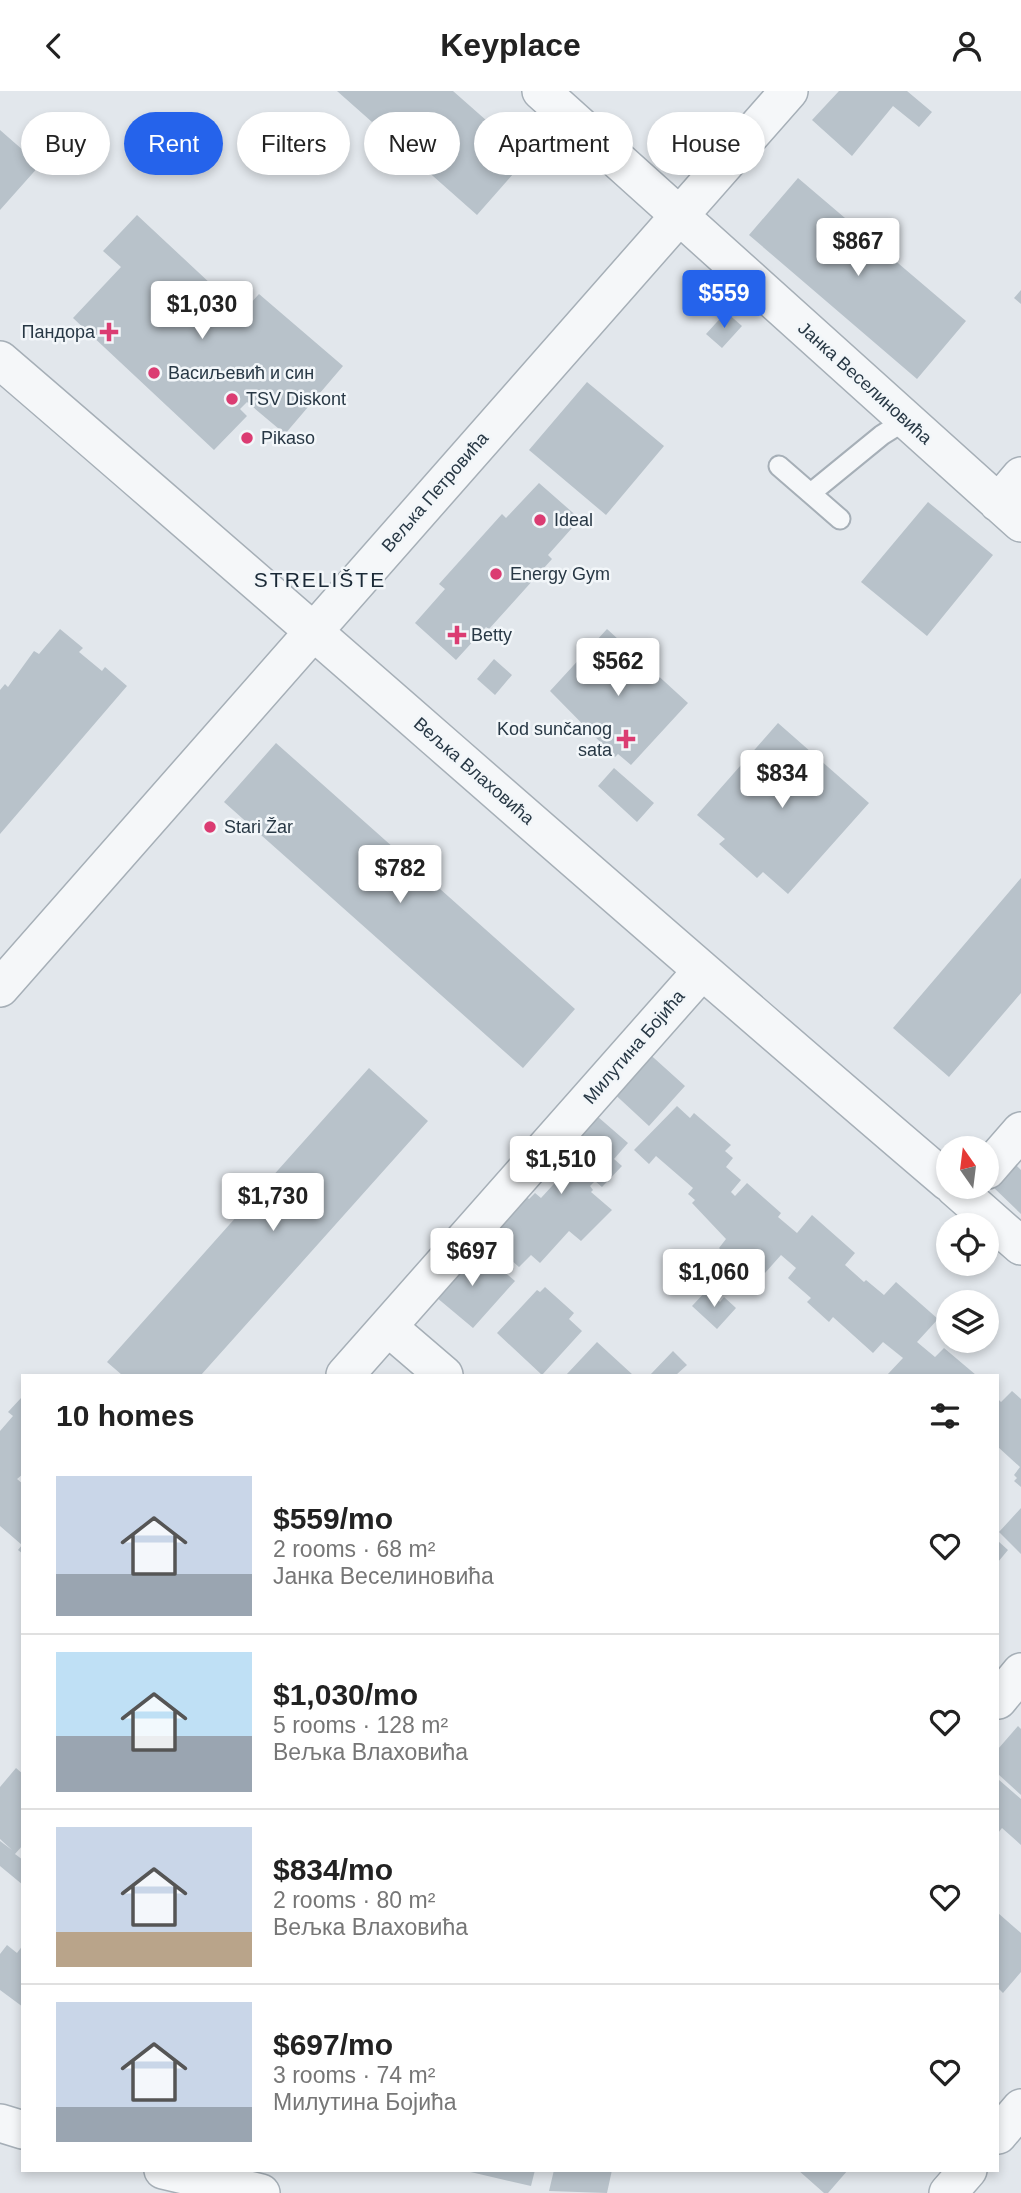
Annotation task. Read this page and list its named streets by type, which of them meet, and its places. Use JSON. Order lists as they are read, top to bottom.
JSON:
{
  "streets": {
    "street": [
      "Јанка Веселиновића",
      "Вељка Петровића",
      "Вељка Влаховића",
      "Милутина Бојића"
    ]
  },
  "crossings": [
    ["Јанка Веселиновића", "Вељка Петровића"],
    ["Вељка Петровића", "Вељка Влаховића"],
    ["Вељка Влаховића", "Милутина Бојића"]
  ],
  "districts": ["STRELIŠTE"],
  "places": {
    "health": ["Пандора", "Betty", "Kod sunčanog sata"],
    "other": [
      "Васиљевић и син",
      "TSV Diskont",
      "Pikaso",
      "Ideal",
      "Energy Gym",
      "Stari Žar"
    ]
  },
  "north": "top",
  "page": {
    "header": "Keyplace",
    "chip": [
      "Buy",
      "Rent",
      "Filters",
      "New",
      "Apartment",
      "House"
    ],
    "price": [
      "$867",
      "$559",
      "$1,030",
      "$562",
      "$834",
      "$782",
      "$1,510",
      "$1,730",
      "$697",
      "$1,060"
    ],
    "heading": "10 homes",
    "list": [
      {
        "name": "$559/mo",
        "note": "2 rooms · 68 m² · Јанка Веселиновића"
      },
      {
        "name": "$1,030/mo",
        "note": "5 rooms · 128 m² · Вељка Влаховића"
      },
      {
        "name": "$834/mo",
        "note": "2 rooms · 80 m² · Вељка Влаховића"
      },
      {
        "name": "$697/mo",
        "note": "3 rooms · 74 m² · Милутина Бојића"
      }
    ]
  }
}
